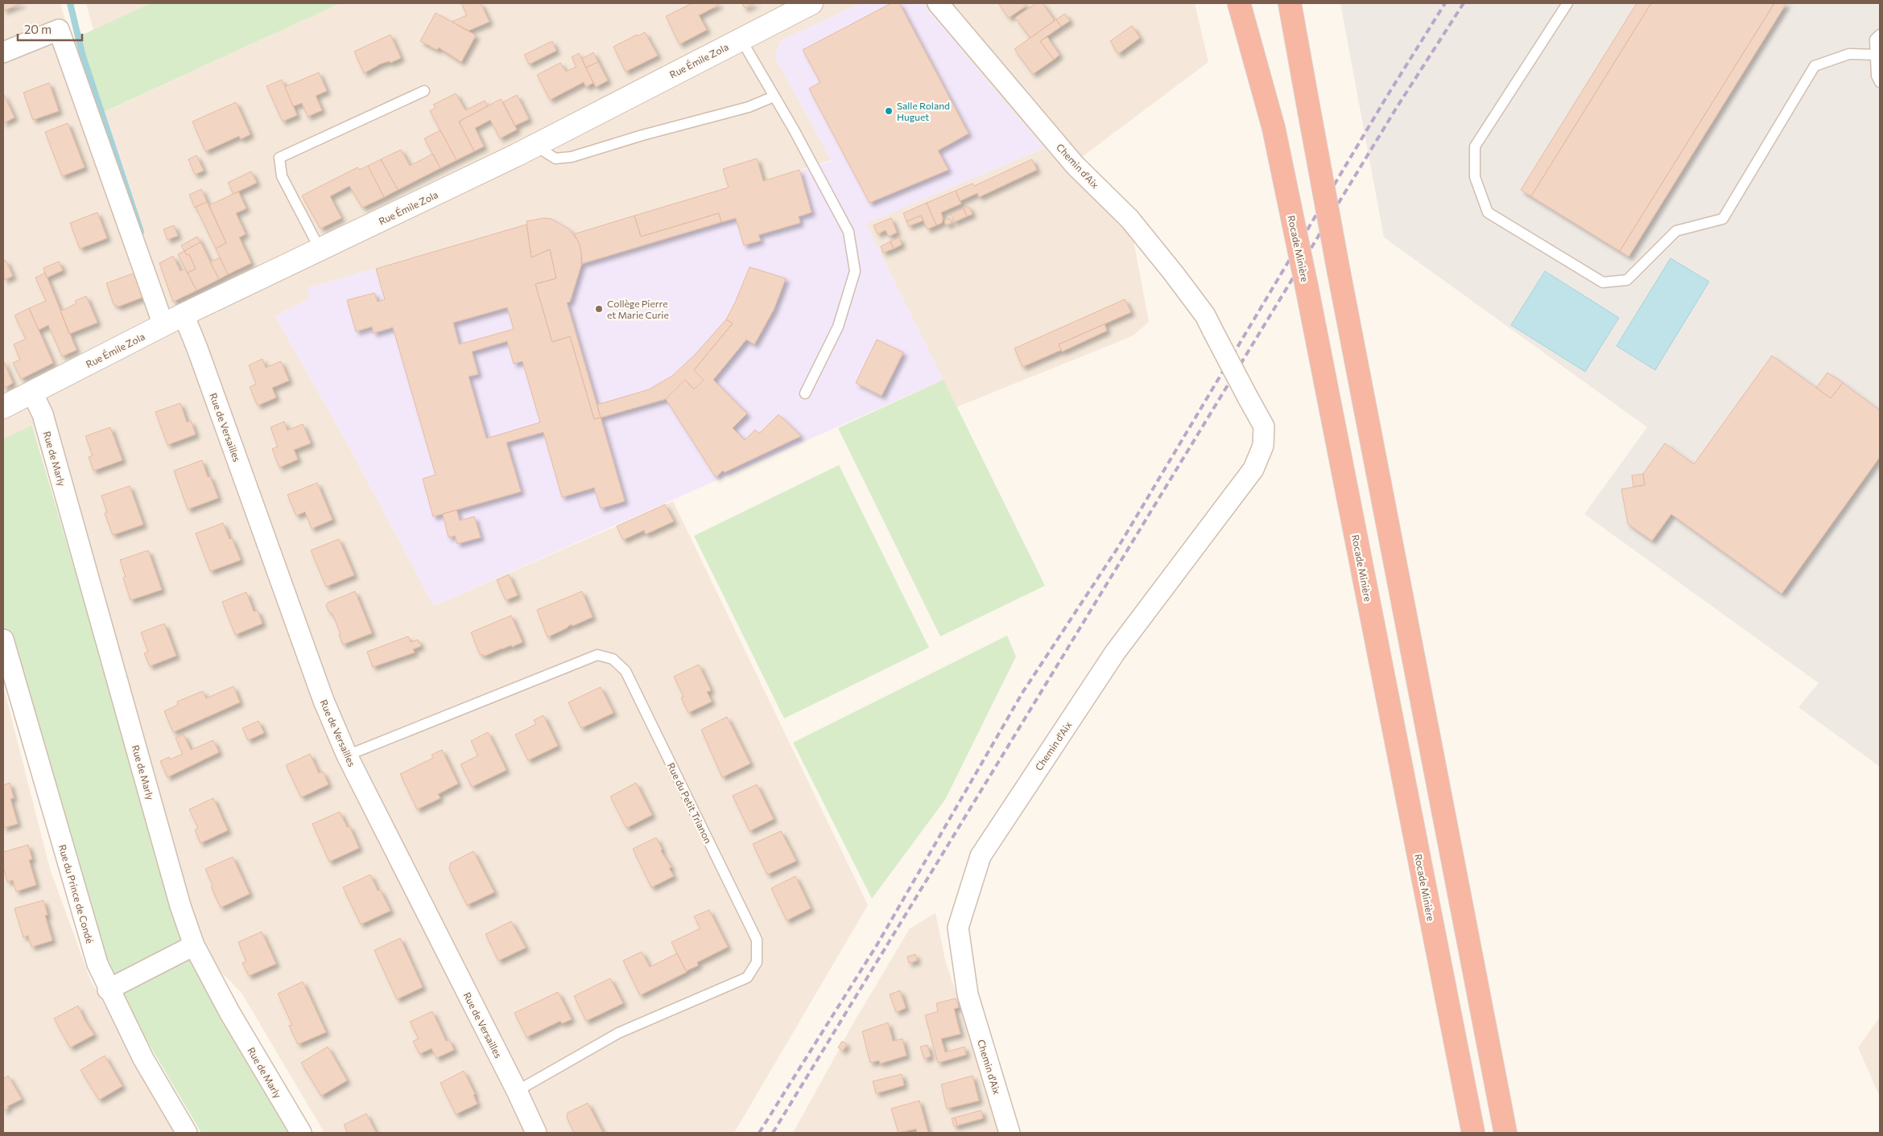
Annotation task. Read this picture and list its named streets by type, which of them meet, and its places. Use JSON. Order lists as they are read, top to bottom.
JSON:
{
  "streets": {
    "highway": ["Rocade Minière"],
    "street": [
      "Rue Émile Zola",
      "Chemin d'Aix",
      "Rue de Versailles",
      "Rue de Marly",
      "Rue du Prince de Condé"
    ],
    "lane": ["Rue du Petit Trianon"]
  },
  "crossings": [
    ["Rue Émile Zola", "Rue de Versailles"],
    ["Rue Émile Zola", "Rue de Marly"],
    ["Rue de Versailles", "Rue du Petit Trianon"]
  ],
  "places": ["Salle Roland Huguet", "Collège Pierre et Marie Curie"],
  "scale_bar": "20 m"
}
